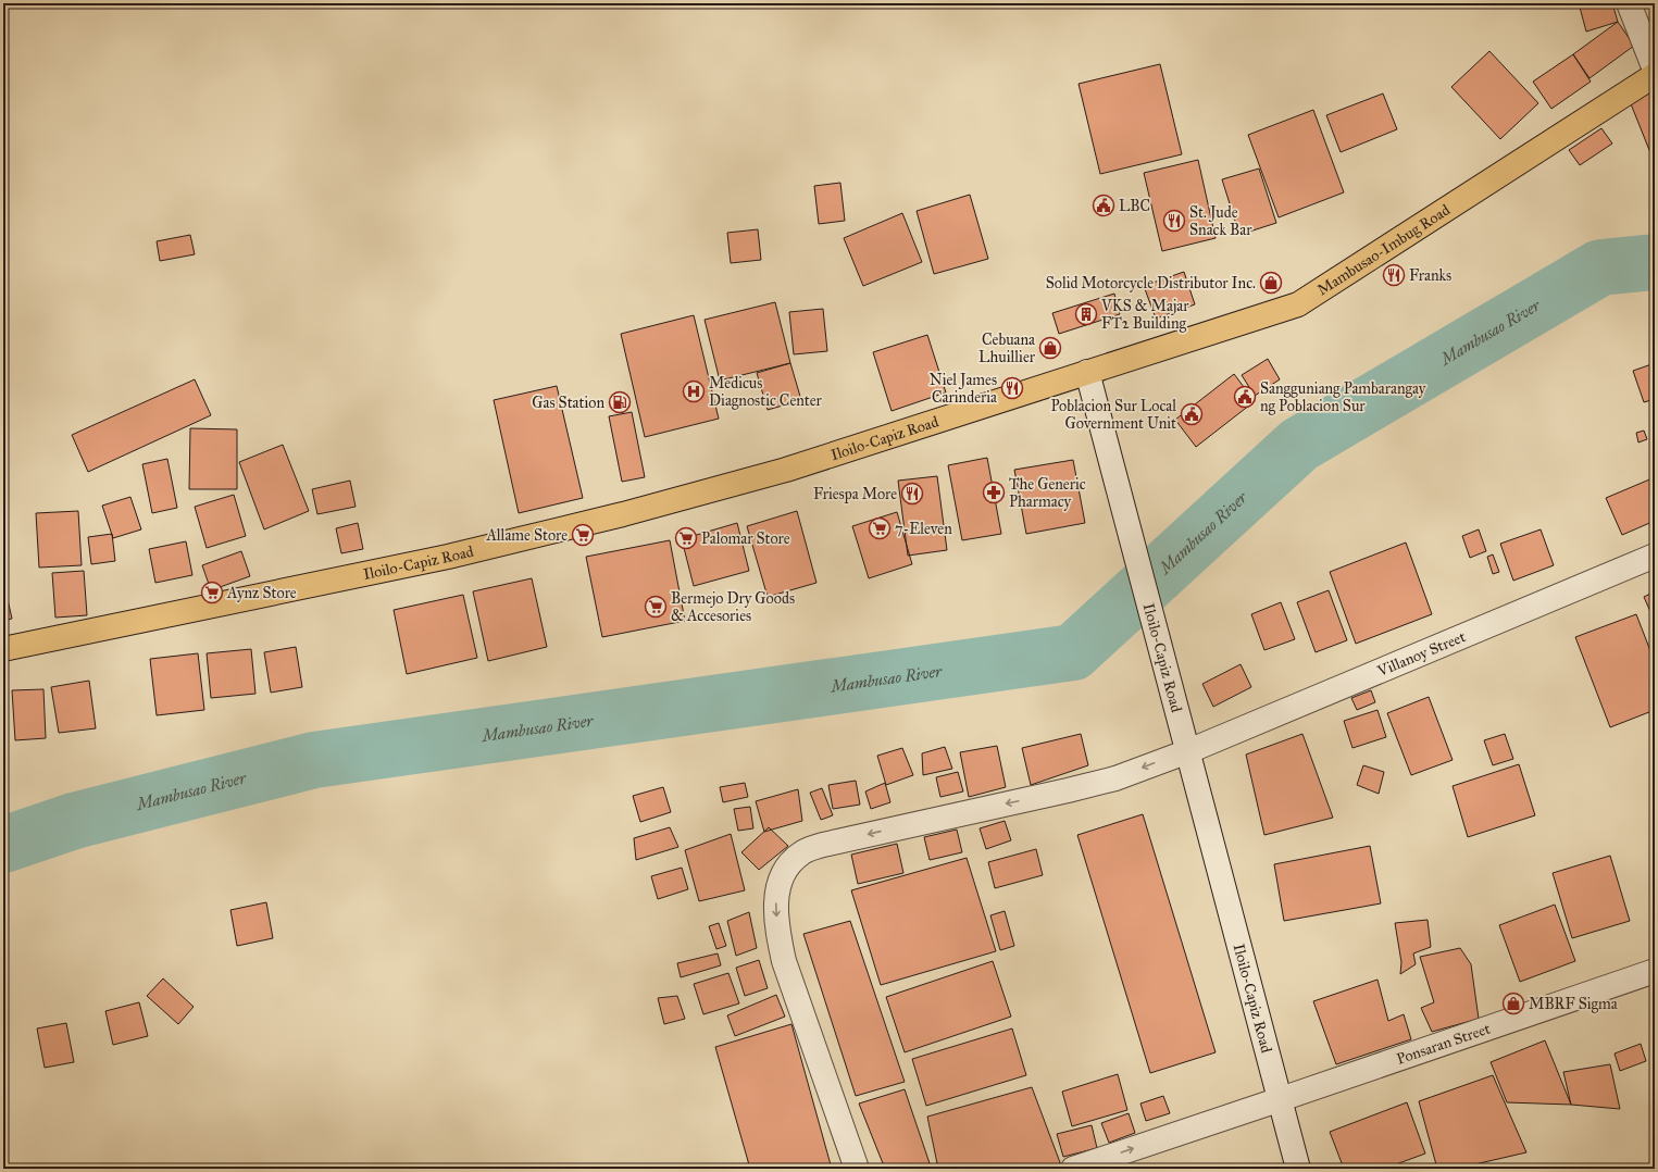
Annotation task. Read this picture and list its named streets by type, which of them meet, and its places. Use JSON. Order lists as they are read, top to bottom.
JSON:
{
  "streets": {
    "main road": ["Mambusao-Imbug Road", "Iloilo-Capiz Road"],
    "street": ["Villanoy Street", "Ponsaran Street"]
  },
  "crossings": [
    ["Mambusao-Imbug Road", "Iloilo-Capiz Road"],
    ["Iloilo-Capiz Road", "Villanoy Street"],
    ["Iloilo-Capiz Road", "Ponsaran Street"]
  ],
  "one_way": ["Ponsaran Street"],
  "water": ["Mambusao River"],
  "places": {
    "public building": ["LBC", "Sangguniang Pambarangay ng Poblacion Sur", "Poblacion Sur Local Government Unit"],
    "restaurant": [
      "St. Jude Snack Bar",
      "Franks",
      "Niel James Carinderia",
      "Friespa More"
    ],
    "shop": ["Solid Motorcycle Distributor Inc.", "Cebuana Lhuillier", "MBRF Sigma"],
    "building": ["VKS & Majar FT2 Building"],
    "hospital": ["Medicus Diagnostic Center"],
    "fuel station": ["Gas Station"],
    "pharmacy": ["The Generic Pharmacy"],
    "supermarket": [
      "7-Eleven",
      "Allame Store",
      "Palomar Store",
      "Aynz Store",
      "Bermejo Dry Goods & Accesories"
    ]
  }
}
